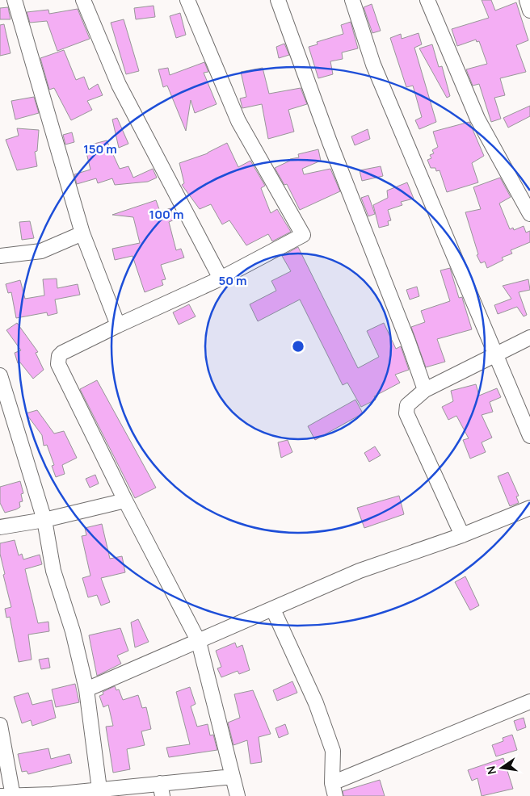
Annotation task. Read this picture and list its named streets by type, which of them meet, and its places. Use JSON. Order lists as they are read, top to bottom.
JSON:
{
  "north": "left",
  "rings": ["150 m", "100 m", "50 m"]
}
